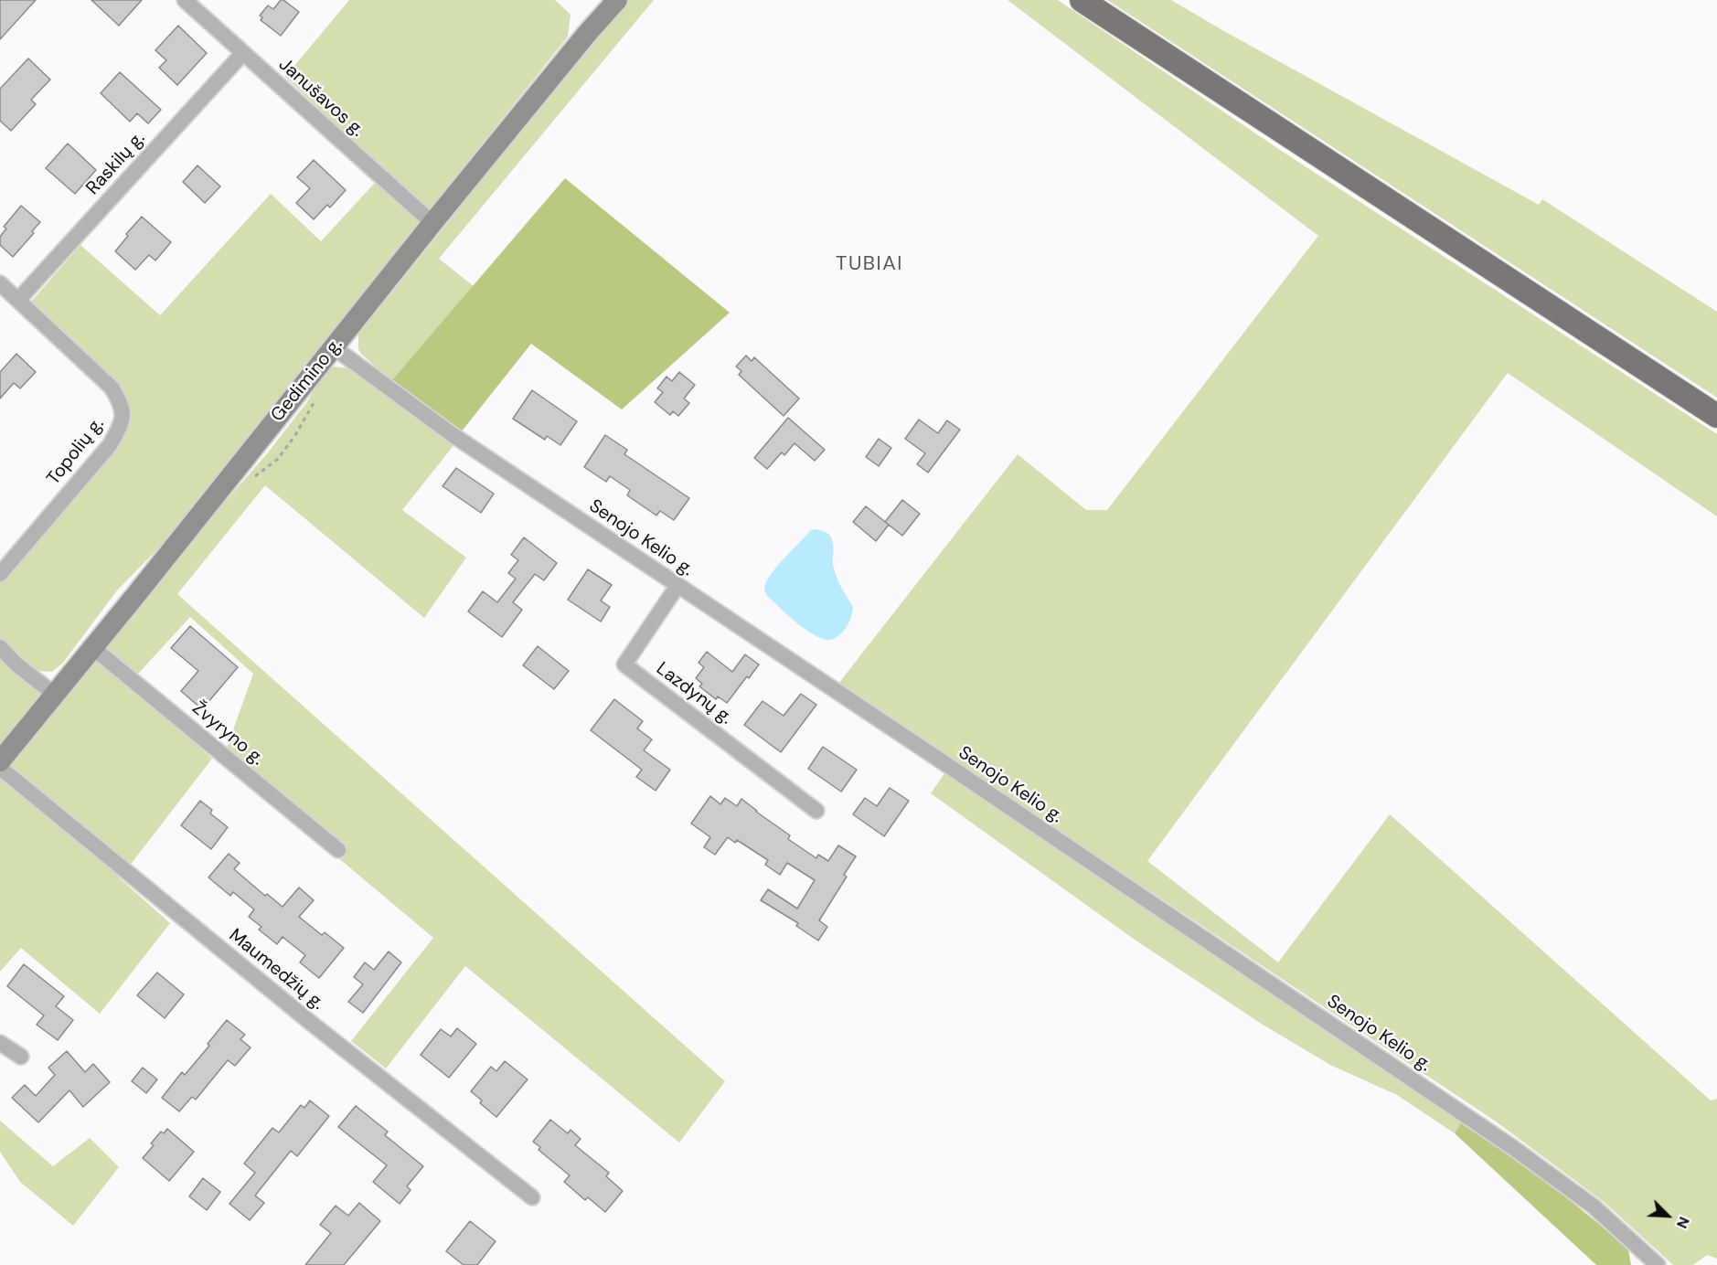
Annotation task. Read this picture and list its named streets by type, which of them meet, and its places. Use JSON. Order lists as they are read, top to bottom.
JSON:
{
  "streets": {
    "main road": ["Gedimino g."],
    "street": [
      "Janušavos g.",
      "Raskilų g.",
      "Topolių g.",
      "Senojo Kelio g.",
      "Lazdynų g.",
      "Žvyryno g.",
      "Maumedžių g."
    ]
  },
  "crossings": [
    ["Janušavos g.", "Raskilų g."],
    ["Janušavos g.", "Gedimino g."],
    ["Raskilų g.", "Topolių g."],
    ["Gedimino g.", "Senojo Kelio g."],
    ["Gedimino g.", "Žvyryno g."],
    ["Senojo Kelio g.", "Lazdynų g."]
  ],
  "districts": ["TUBIAI"],
  "north": "bottom right"
}
